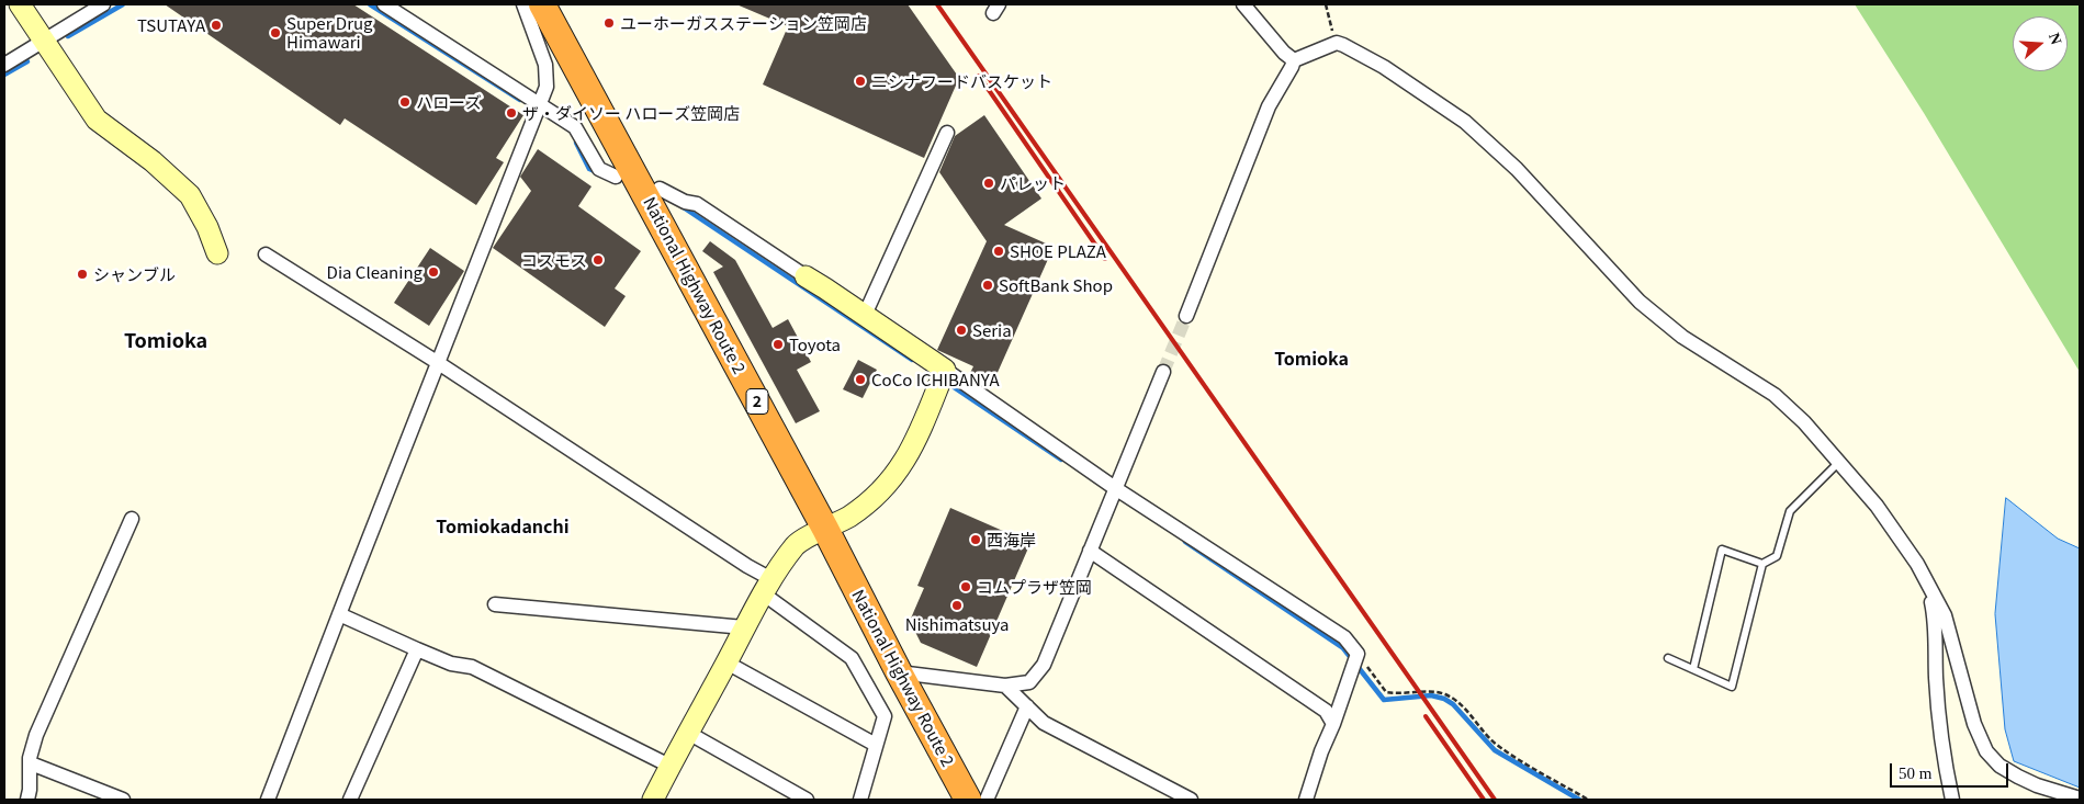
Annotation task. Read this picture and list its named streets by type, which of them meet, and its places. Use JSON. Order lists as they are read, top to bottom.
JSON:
{
  "streets": {
    "highway": ["National Highway Route 2", "2"]
  },
  "districts": ["Tomioka", "Tomioka", "Tomiokadanchi"],
  "places": [
    "ユーホーガスステーション笠岡店",
    "TSUTAYA",
    "Super Drug Himawari",
    "ニシナフードバスケット",
    "ハローズ",
    "ザ・ダイソー ハローズ笠岡店",
    "パレット",
    "SHOE PLAZA",
    "コスモス",
    "Dia Cleaning",
    "シャンブル",
    "SoftBank Shop",
    "Seria",
    "Toyota",
    "CoCo ICHIBANYA",
    "西海岸",
    "コムプラザ笠岡",
    "Nishimatsuya"
  ],
  "scale_bar": "50 m",
  "north": "right"
}
